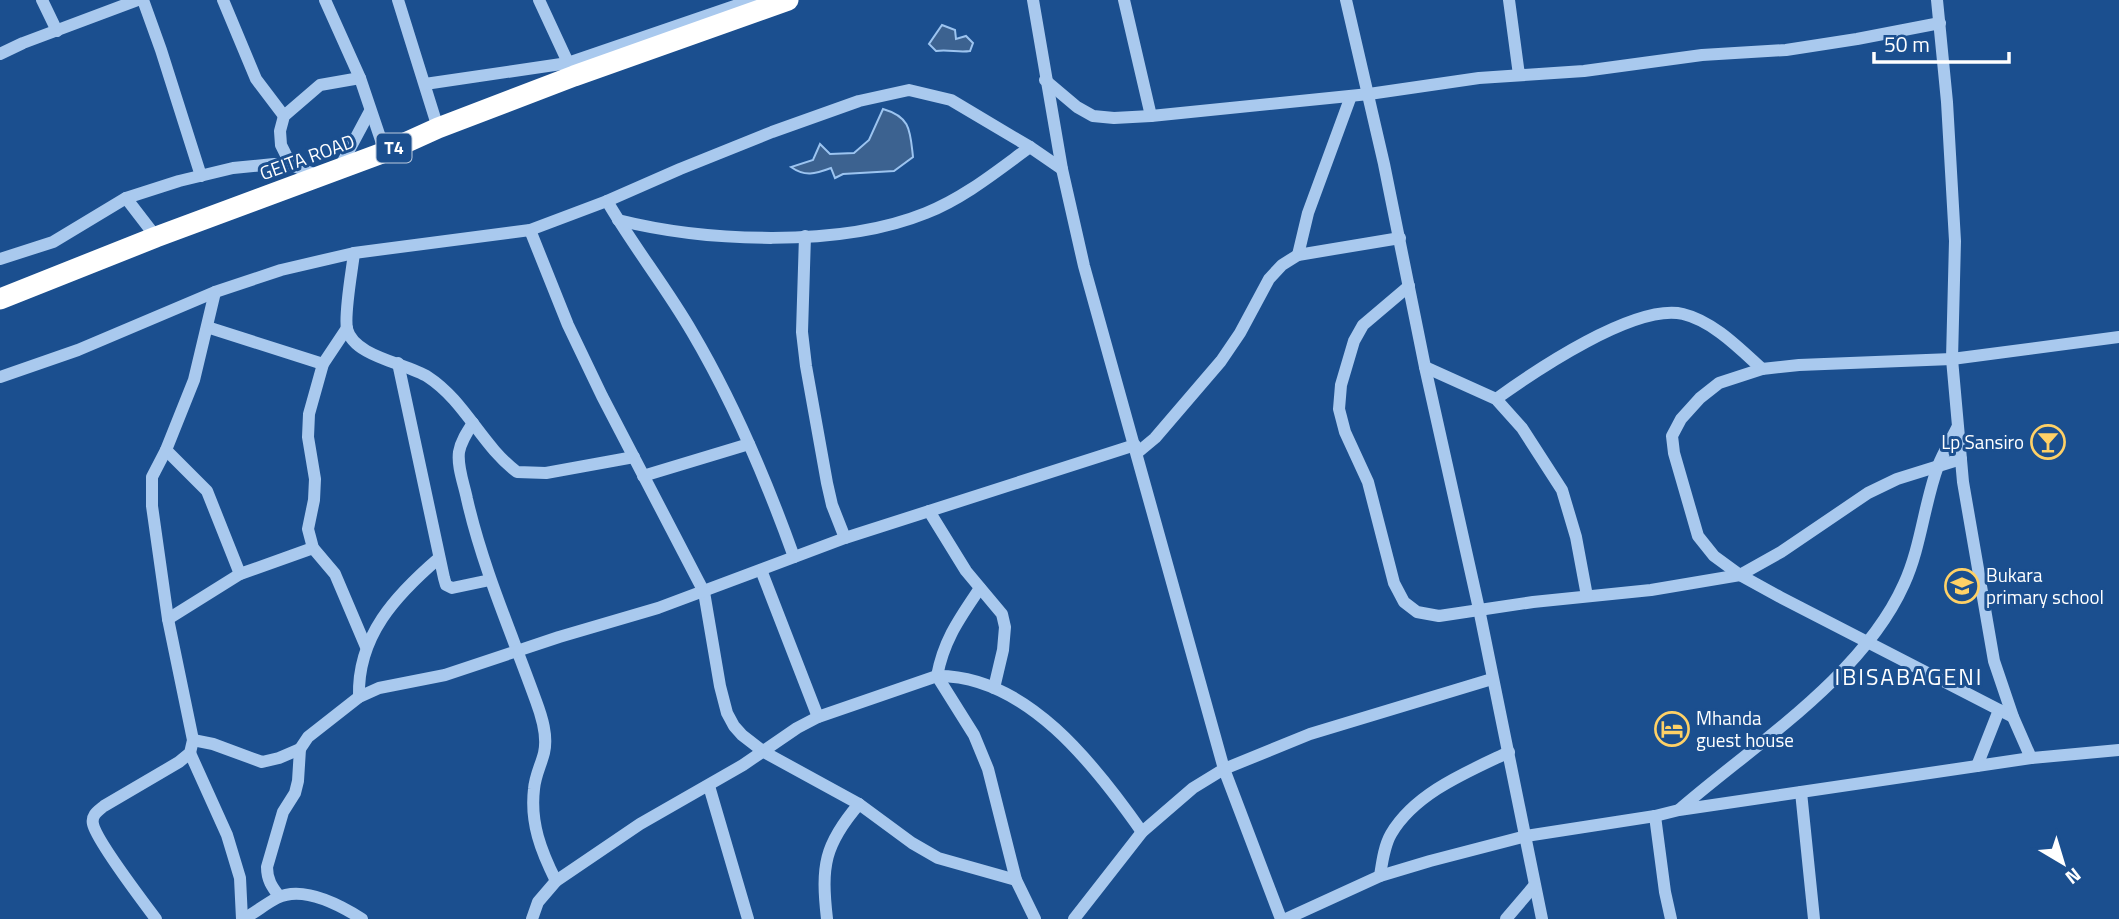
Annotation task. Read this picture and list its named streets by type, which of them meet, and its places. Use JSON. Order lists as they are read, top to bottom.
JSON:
{
  "streets": {
    "highway": ["T4", "GEITA ROAD"]
  },
  "districts": ["IBISABAGENI"],
  "places": {
    "bar": ["Lp Sansiro"],
    "school or university": ["Bukara primary school"],
    "hotel": ["Mhanda guest house"]
  },
  "scale_bar": "50 m",
  "north": "bottom right"
}
